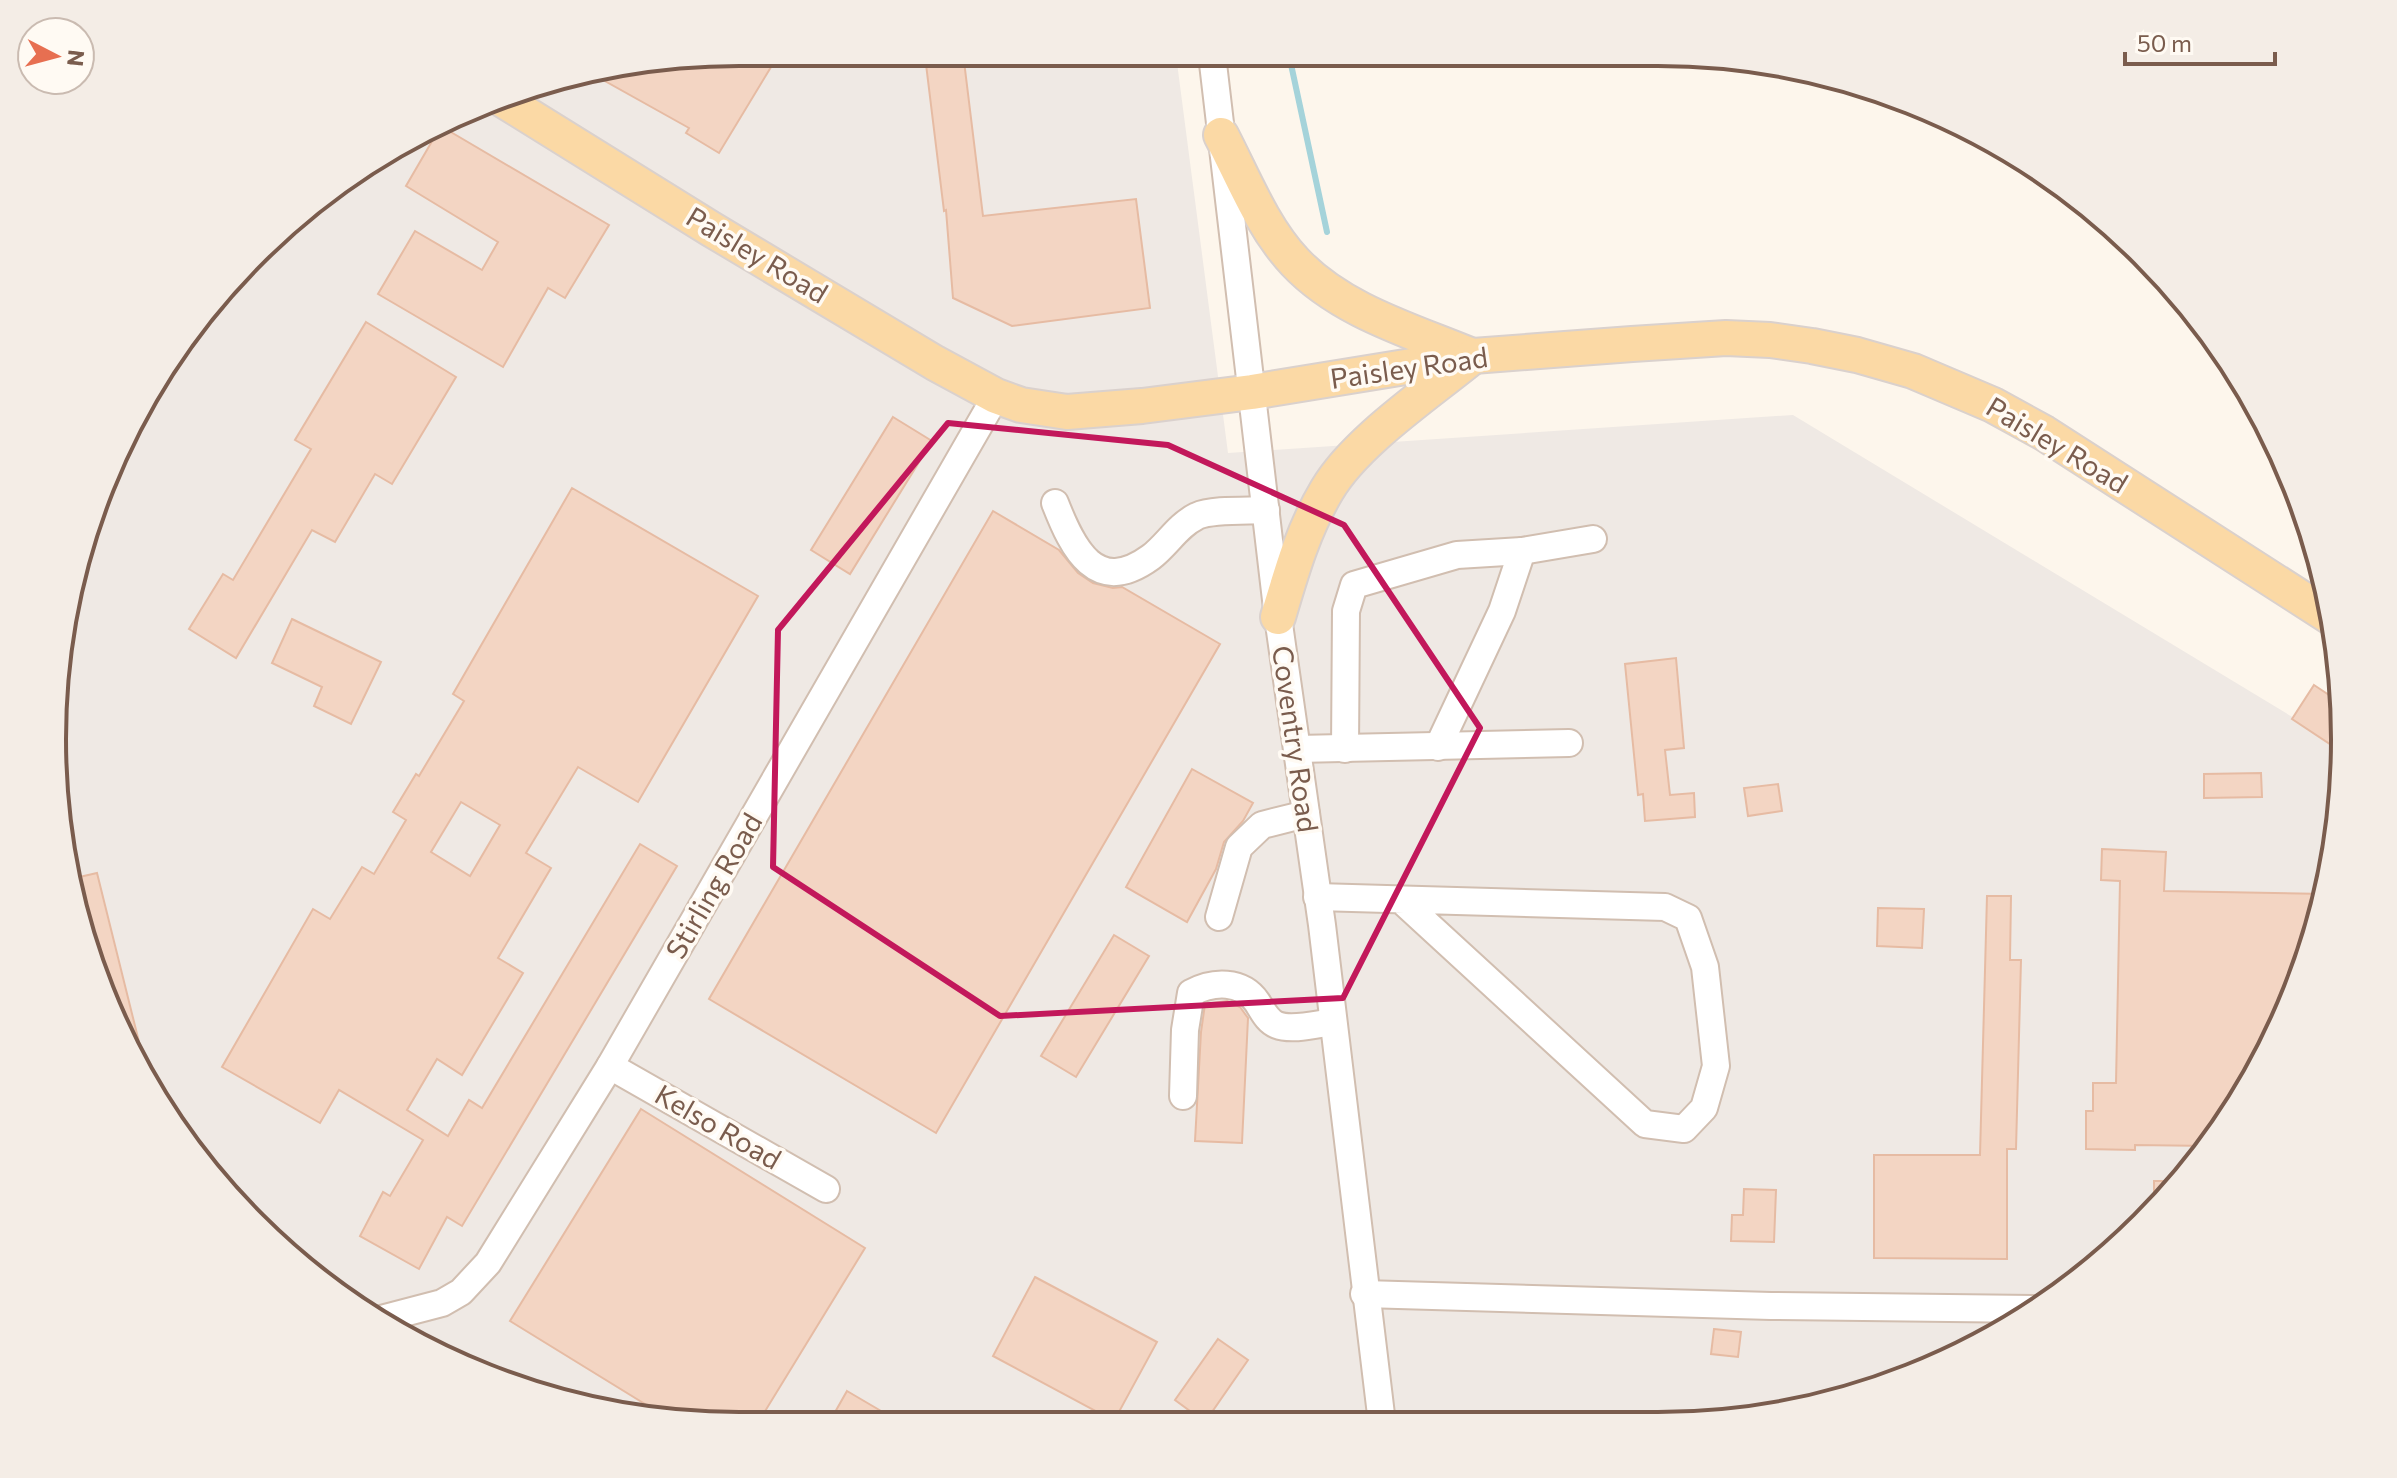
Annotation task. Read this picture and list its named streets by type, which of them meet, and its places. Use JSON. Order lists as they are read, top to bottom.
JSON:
{
  "streets": {
    "main road": ["Paisley Road"],
    "street": ["Coventry Road", "Stirling Road", "Kelso Road"]
  },
  "crossings": [
    ["Paisley Road", "Coventry Road"],
    ["Paisley Road", "Stirling Road"],
    ["Stirling Road", "Kelso Road"]
  ],
  "scale_bar": "50 m",
  "north": "right"
}
